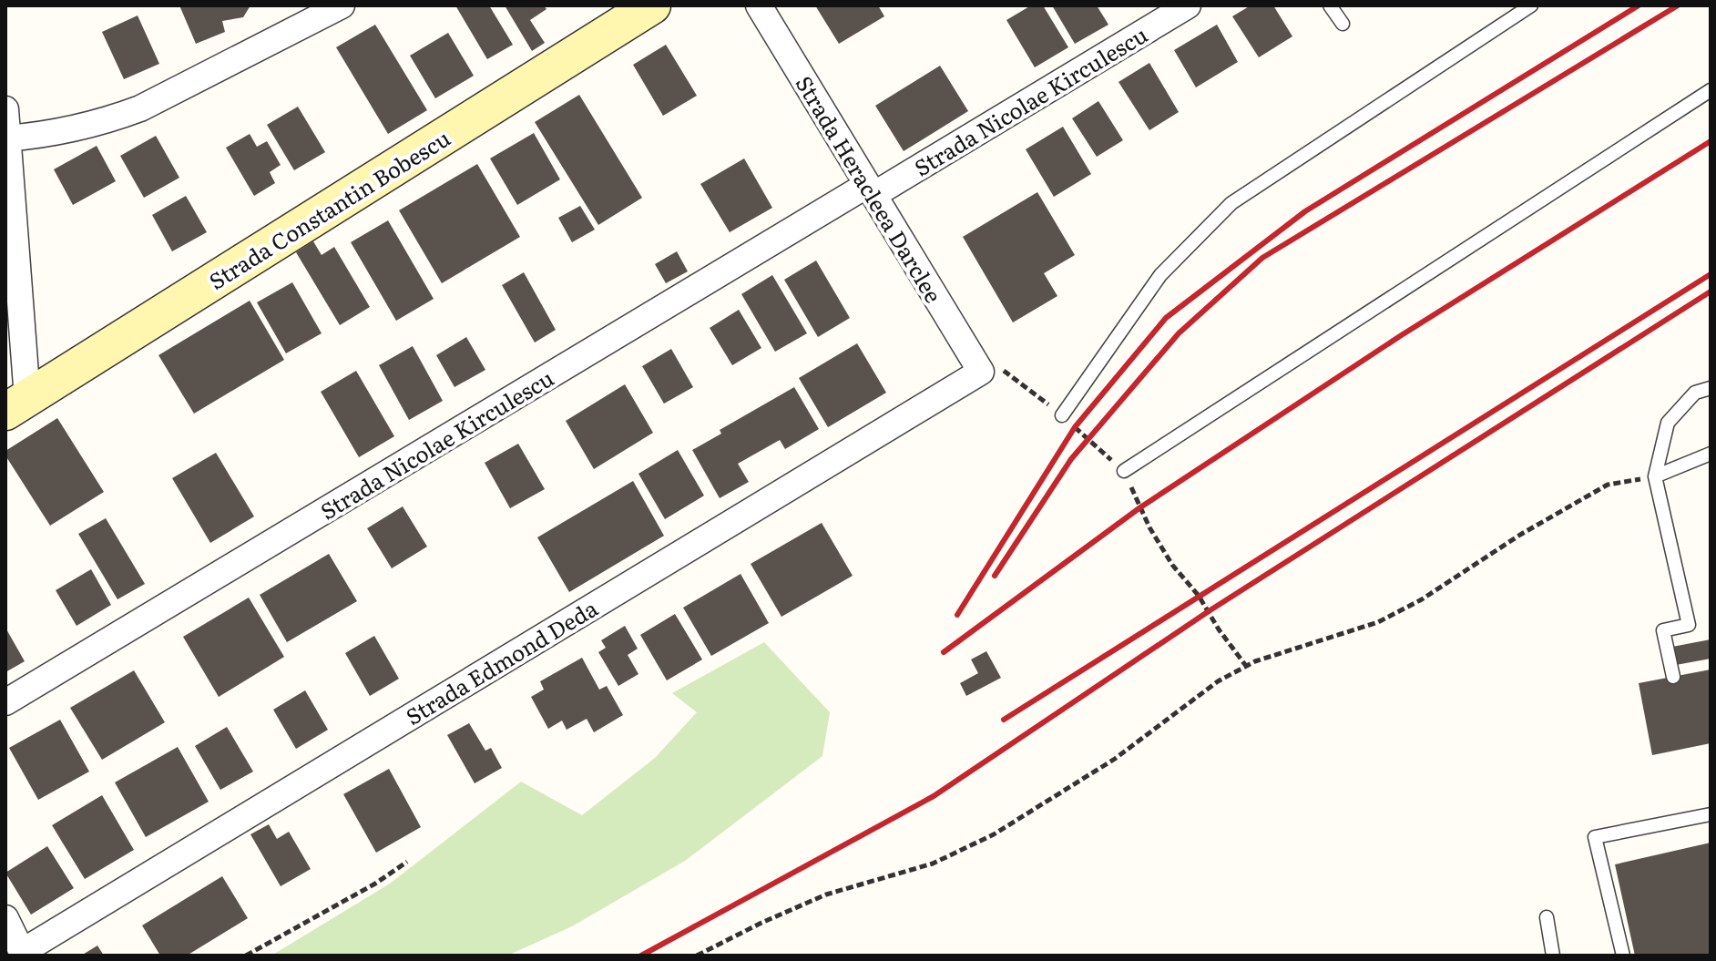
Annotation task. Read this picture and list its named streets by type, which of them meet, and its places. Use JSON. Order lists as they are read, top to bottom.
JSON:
{
  "streets": {
    "street": [
      "Strada Nicolae Kirculescu",
      "Strada Heracleea Darclee",
      "Strada Constantin Bobescu",
      "Strada Edmond Deda"
    ]
  },
  "crossings": [
    ["Strada Nicolae Kirculescu", "Strada Heracleea Darclee"],
    ["Strada Heracleea Darclee", "Strada Edmond Deda"]
  ]
}
